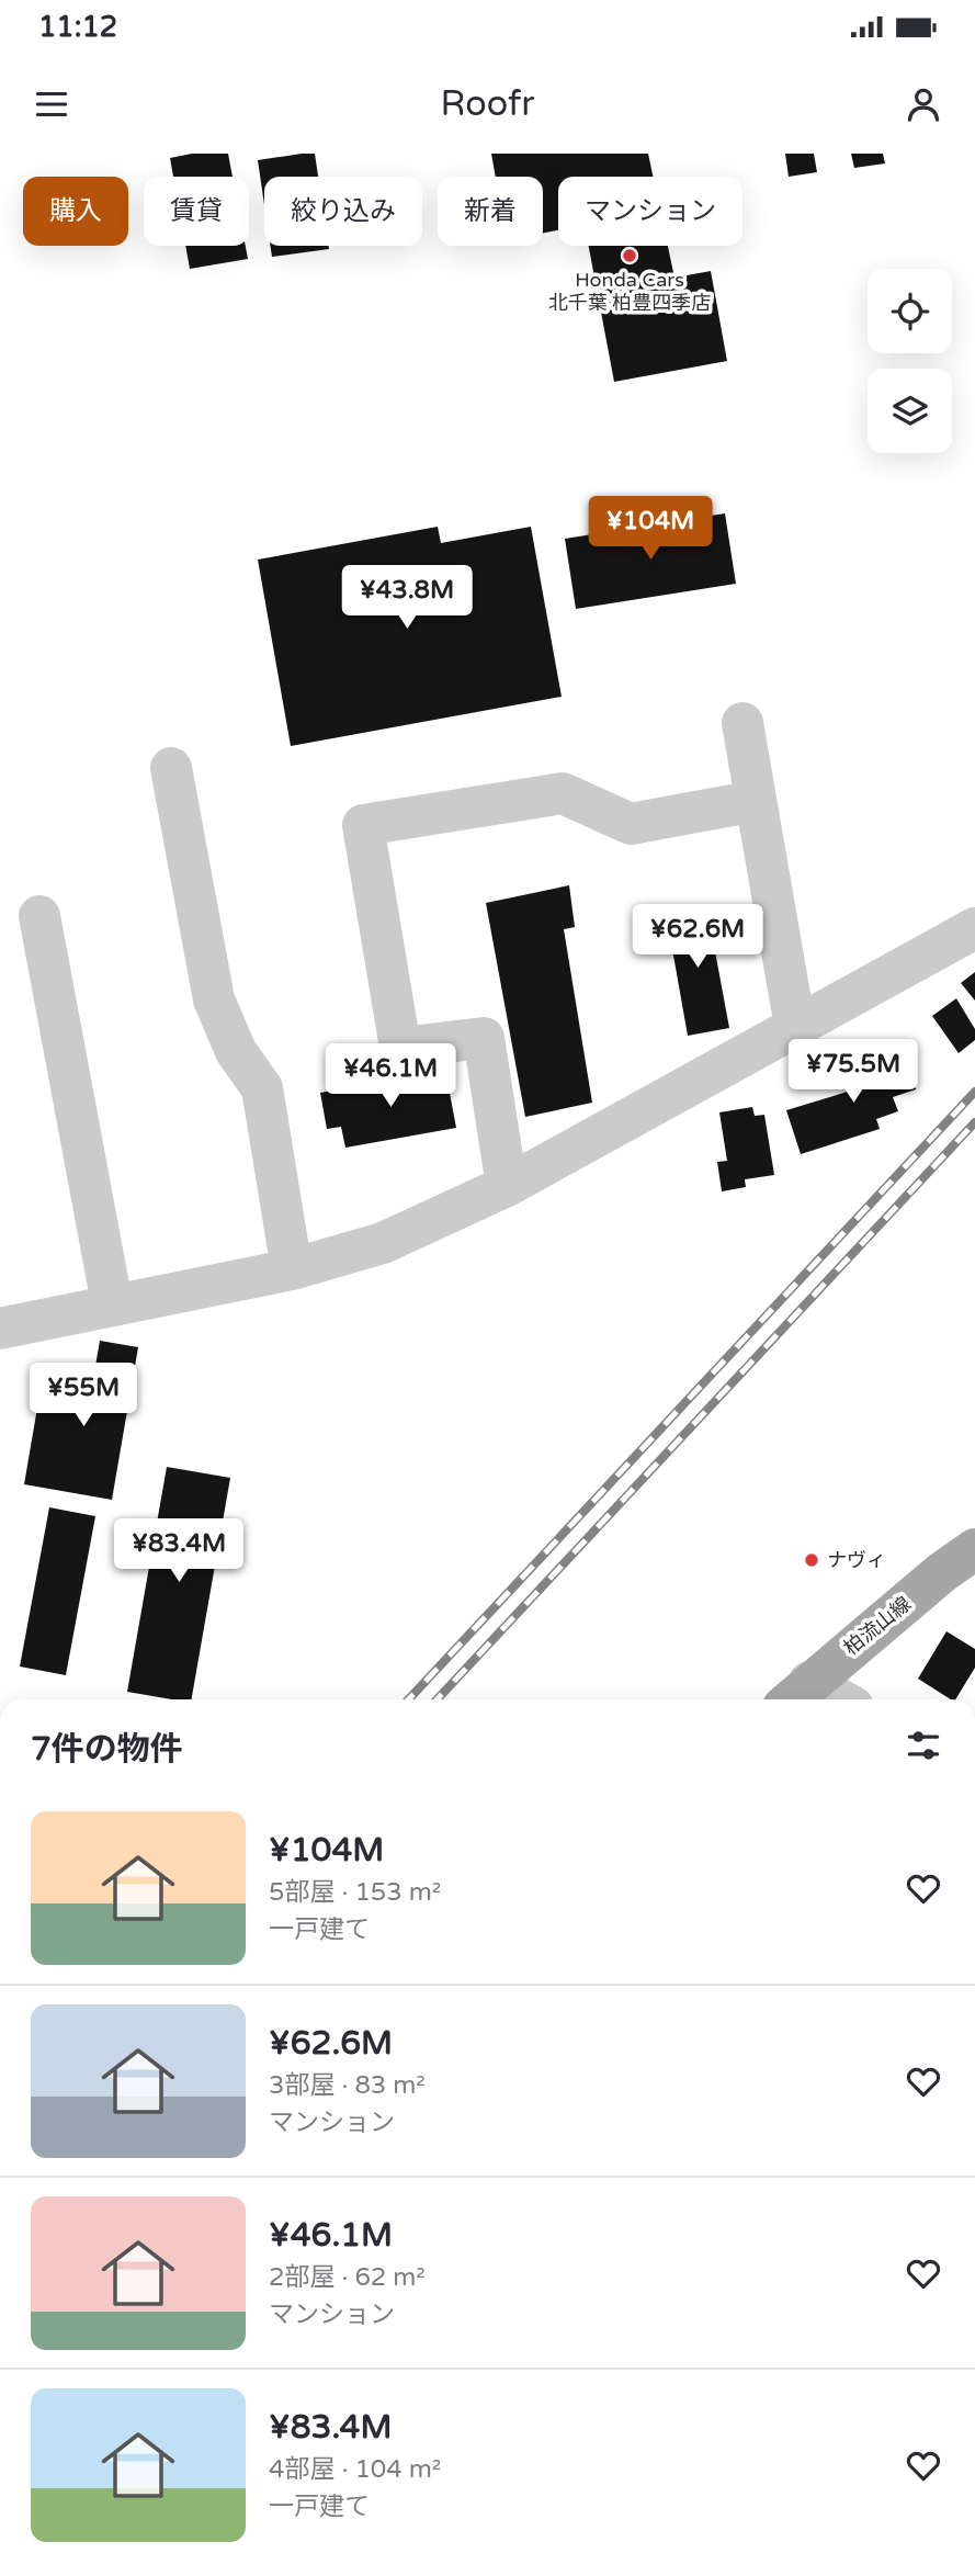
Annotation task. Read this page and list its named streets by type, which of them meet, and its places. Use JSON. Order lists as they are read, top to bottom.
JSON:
{
  "streets": {
    "main road": ["柏流山線"]
  },
  "places": ["Honda Cars 北千葉 柏豊四季店", "ナヴィ"],
  "page": {
    "status": "11:12",
    "header": "Roofr",
    "chip": [
      "購入",
      "賃貸",
      "絞り込み",
      "新着",
      "マンション"
    ],
    "price": [
      "¥104M",
      "¥43.8M",
      "¥62.6M",
      "¥75.5M",
      "¥46.1M",
      "¥55M",
      "¥83.4M"
    ],
    "heading": "7件の物件",
    "list": [
      {
        "name": "¥104M",
        "note": "5部屋 · 153 m² · 一戸建て"
      },
      {
        "name": "¥62.6M",
        "note": "3部屋 · 83 m² · マンション"
      },
      {
        "name": "¥46.1M",
        "note": "2部屋 · 62 m² · マンション"
      },
      {
        "name": "¥83.4M",
        "note": "4部屋 · 104 m² · 一戸建て"
      }
    ]
  }
}
